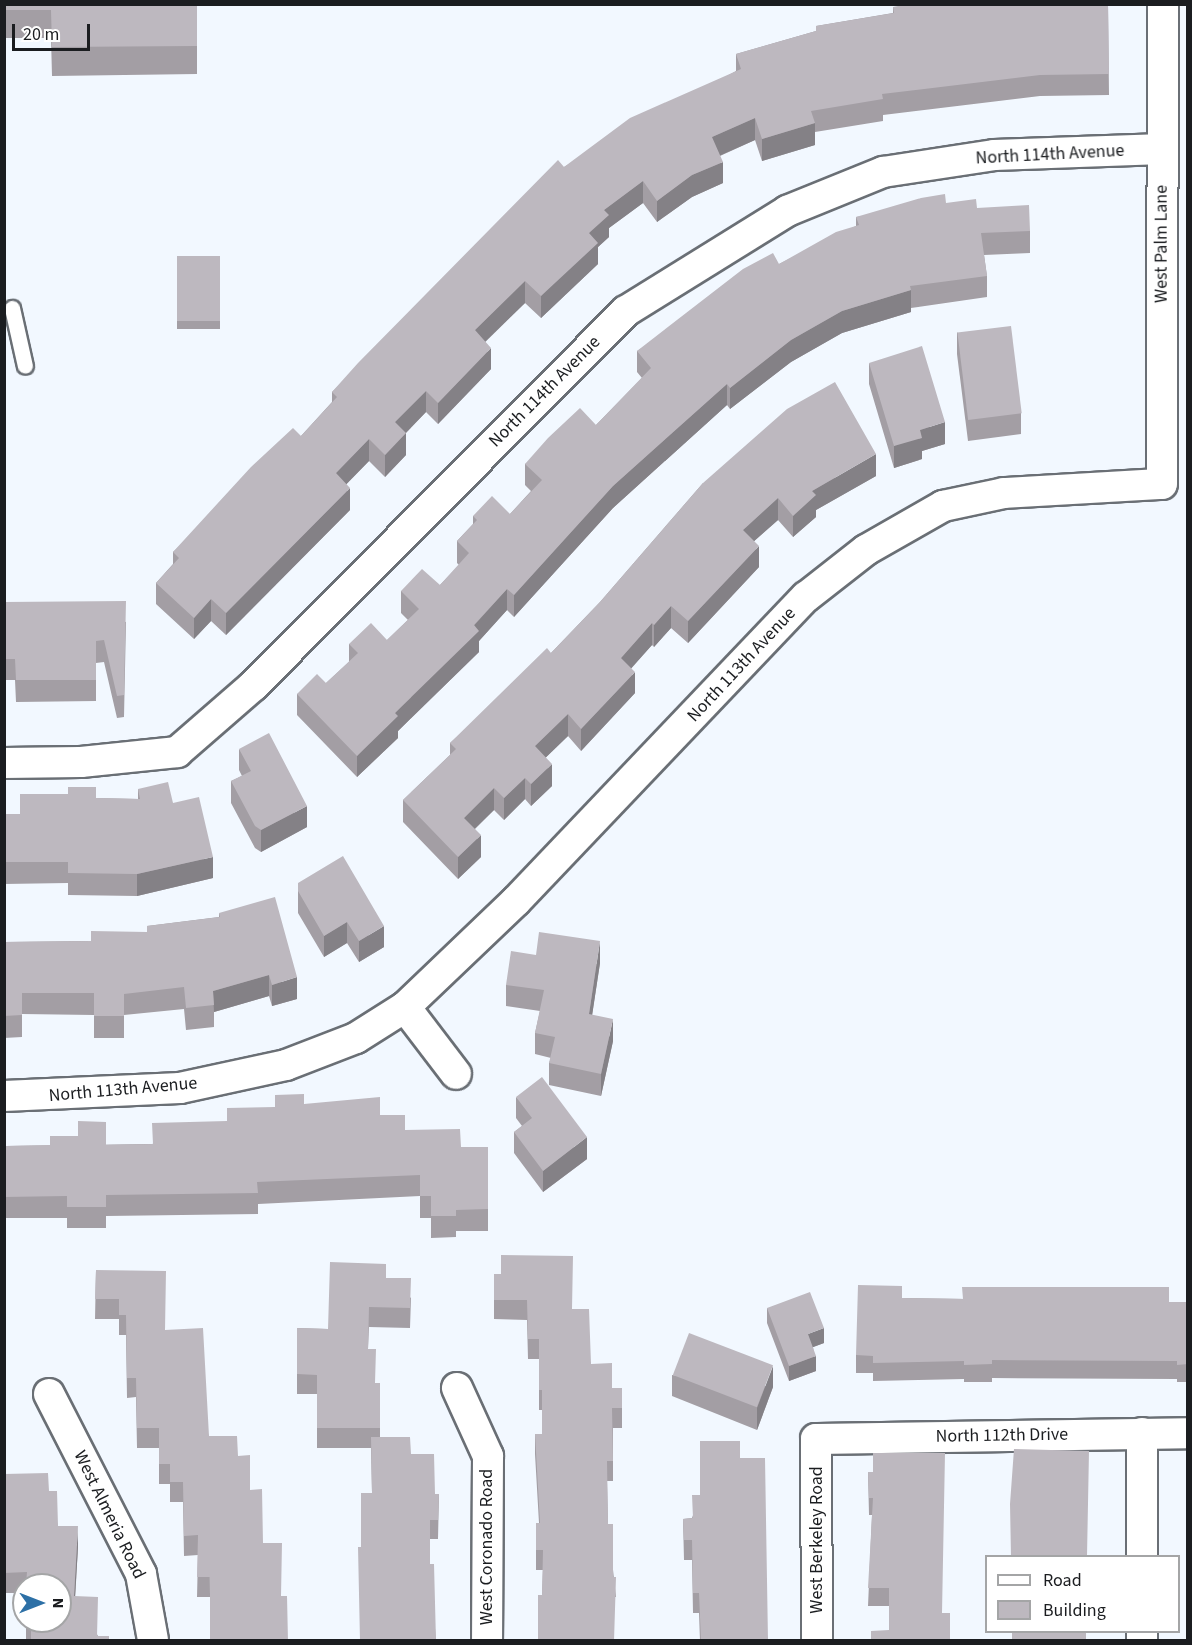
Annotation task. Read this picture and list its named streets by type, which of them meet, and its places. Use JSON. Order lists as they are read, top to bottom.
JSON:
{
  "streets": {
    "street": [
      "North 114th Avenue",
      "West Palm Lane",
      "North 113th Avenue",
      "North 112th Drive",
      "West Almeria Road",
      "West Berkeley Road",
      "West Coronado Road"
    ]
  },
  "crossings": [
    ["North 114th Avenue", "West Palm Lane"],
    ["West Palm Lane", "North 113th Avenue"],
    ["North 112th Drive", "West Berkeley Road"]
  ],
  "legend": ["Road", "Building"],
  "scale_bar": "20 m",
  "north": "right"
}
